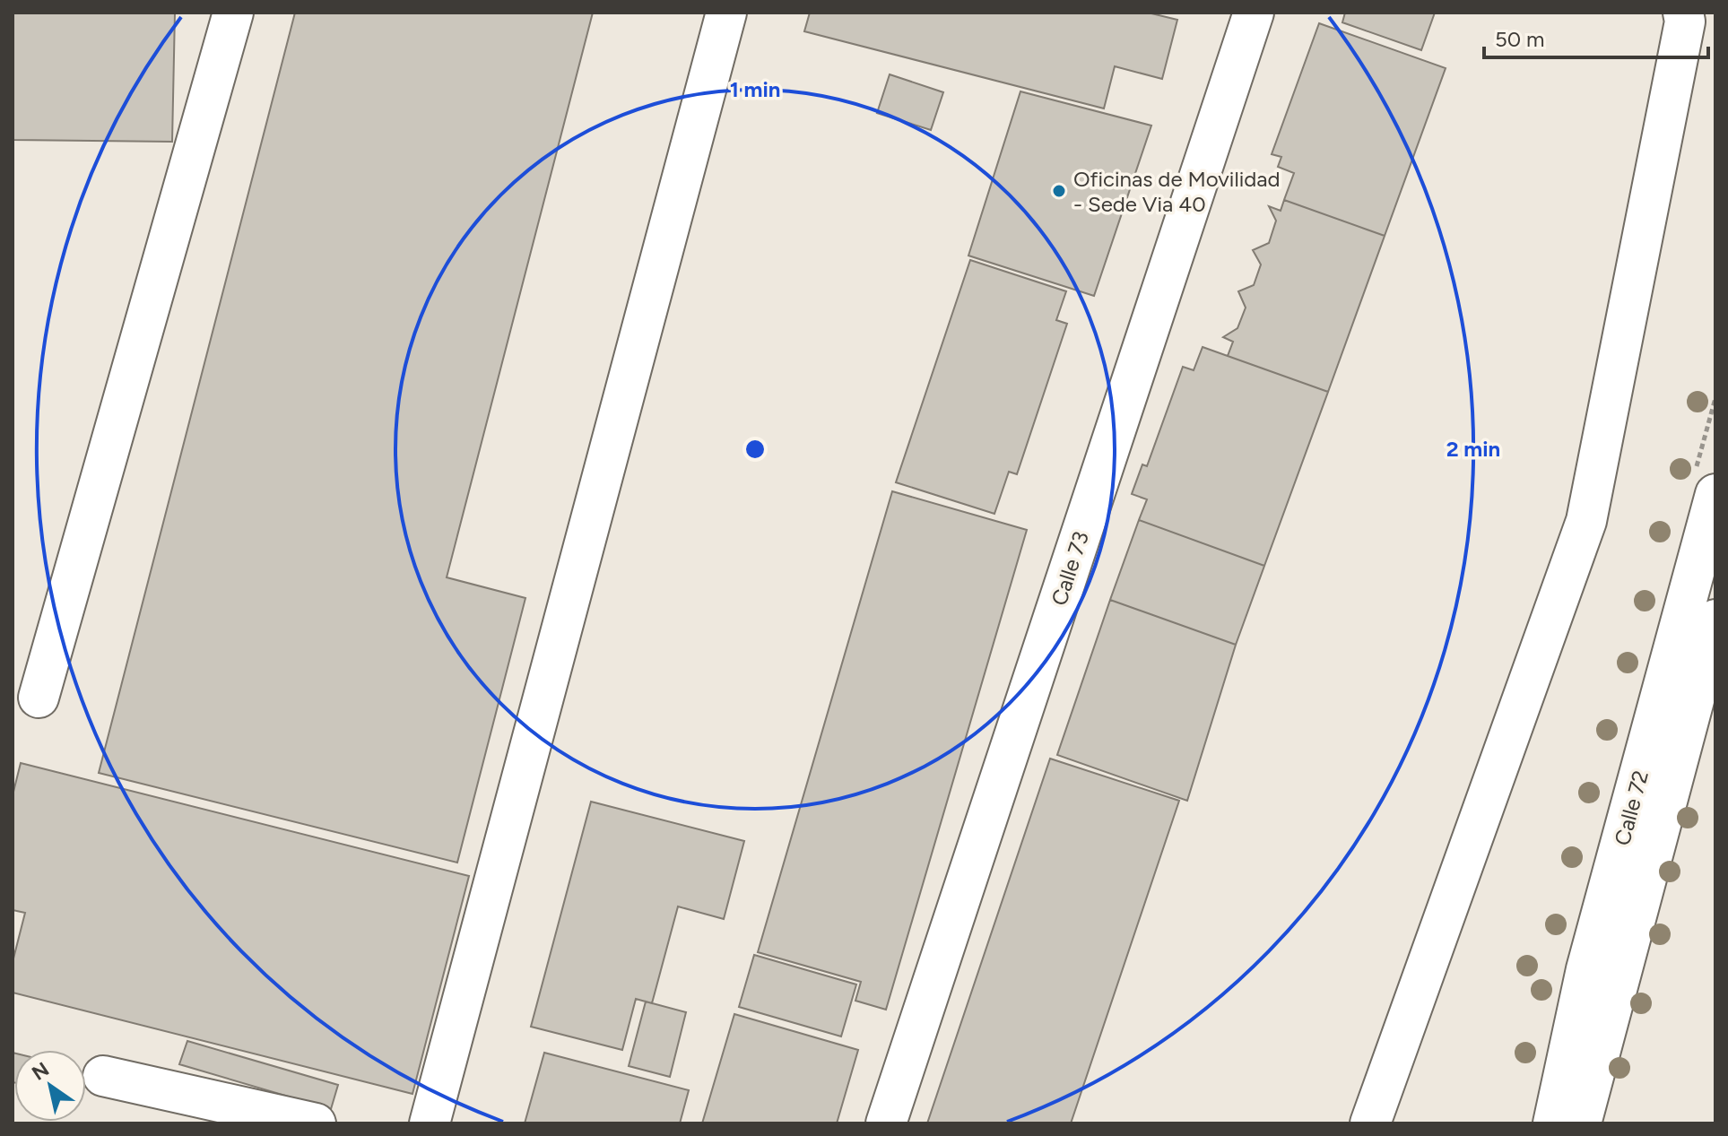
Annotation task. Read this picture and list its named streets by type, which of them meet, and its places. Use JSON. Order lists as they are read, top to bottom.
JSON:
{
  "streets": {
    "main road": ["Calle 73", "Calle 72"]
  },
  "places": ["Oficinas de Movilidad - Sede Via 40"],
  "scale_bar": "50 m",
  "north": "top left",
  "rings": ["1 min", "2 min"]
}
